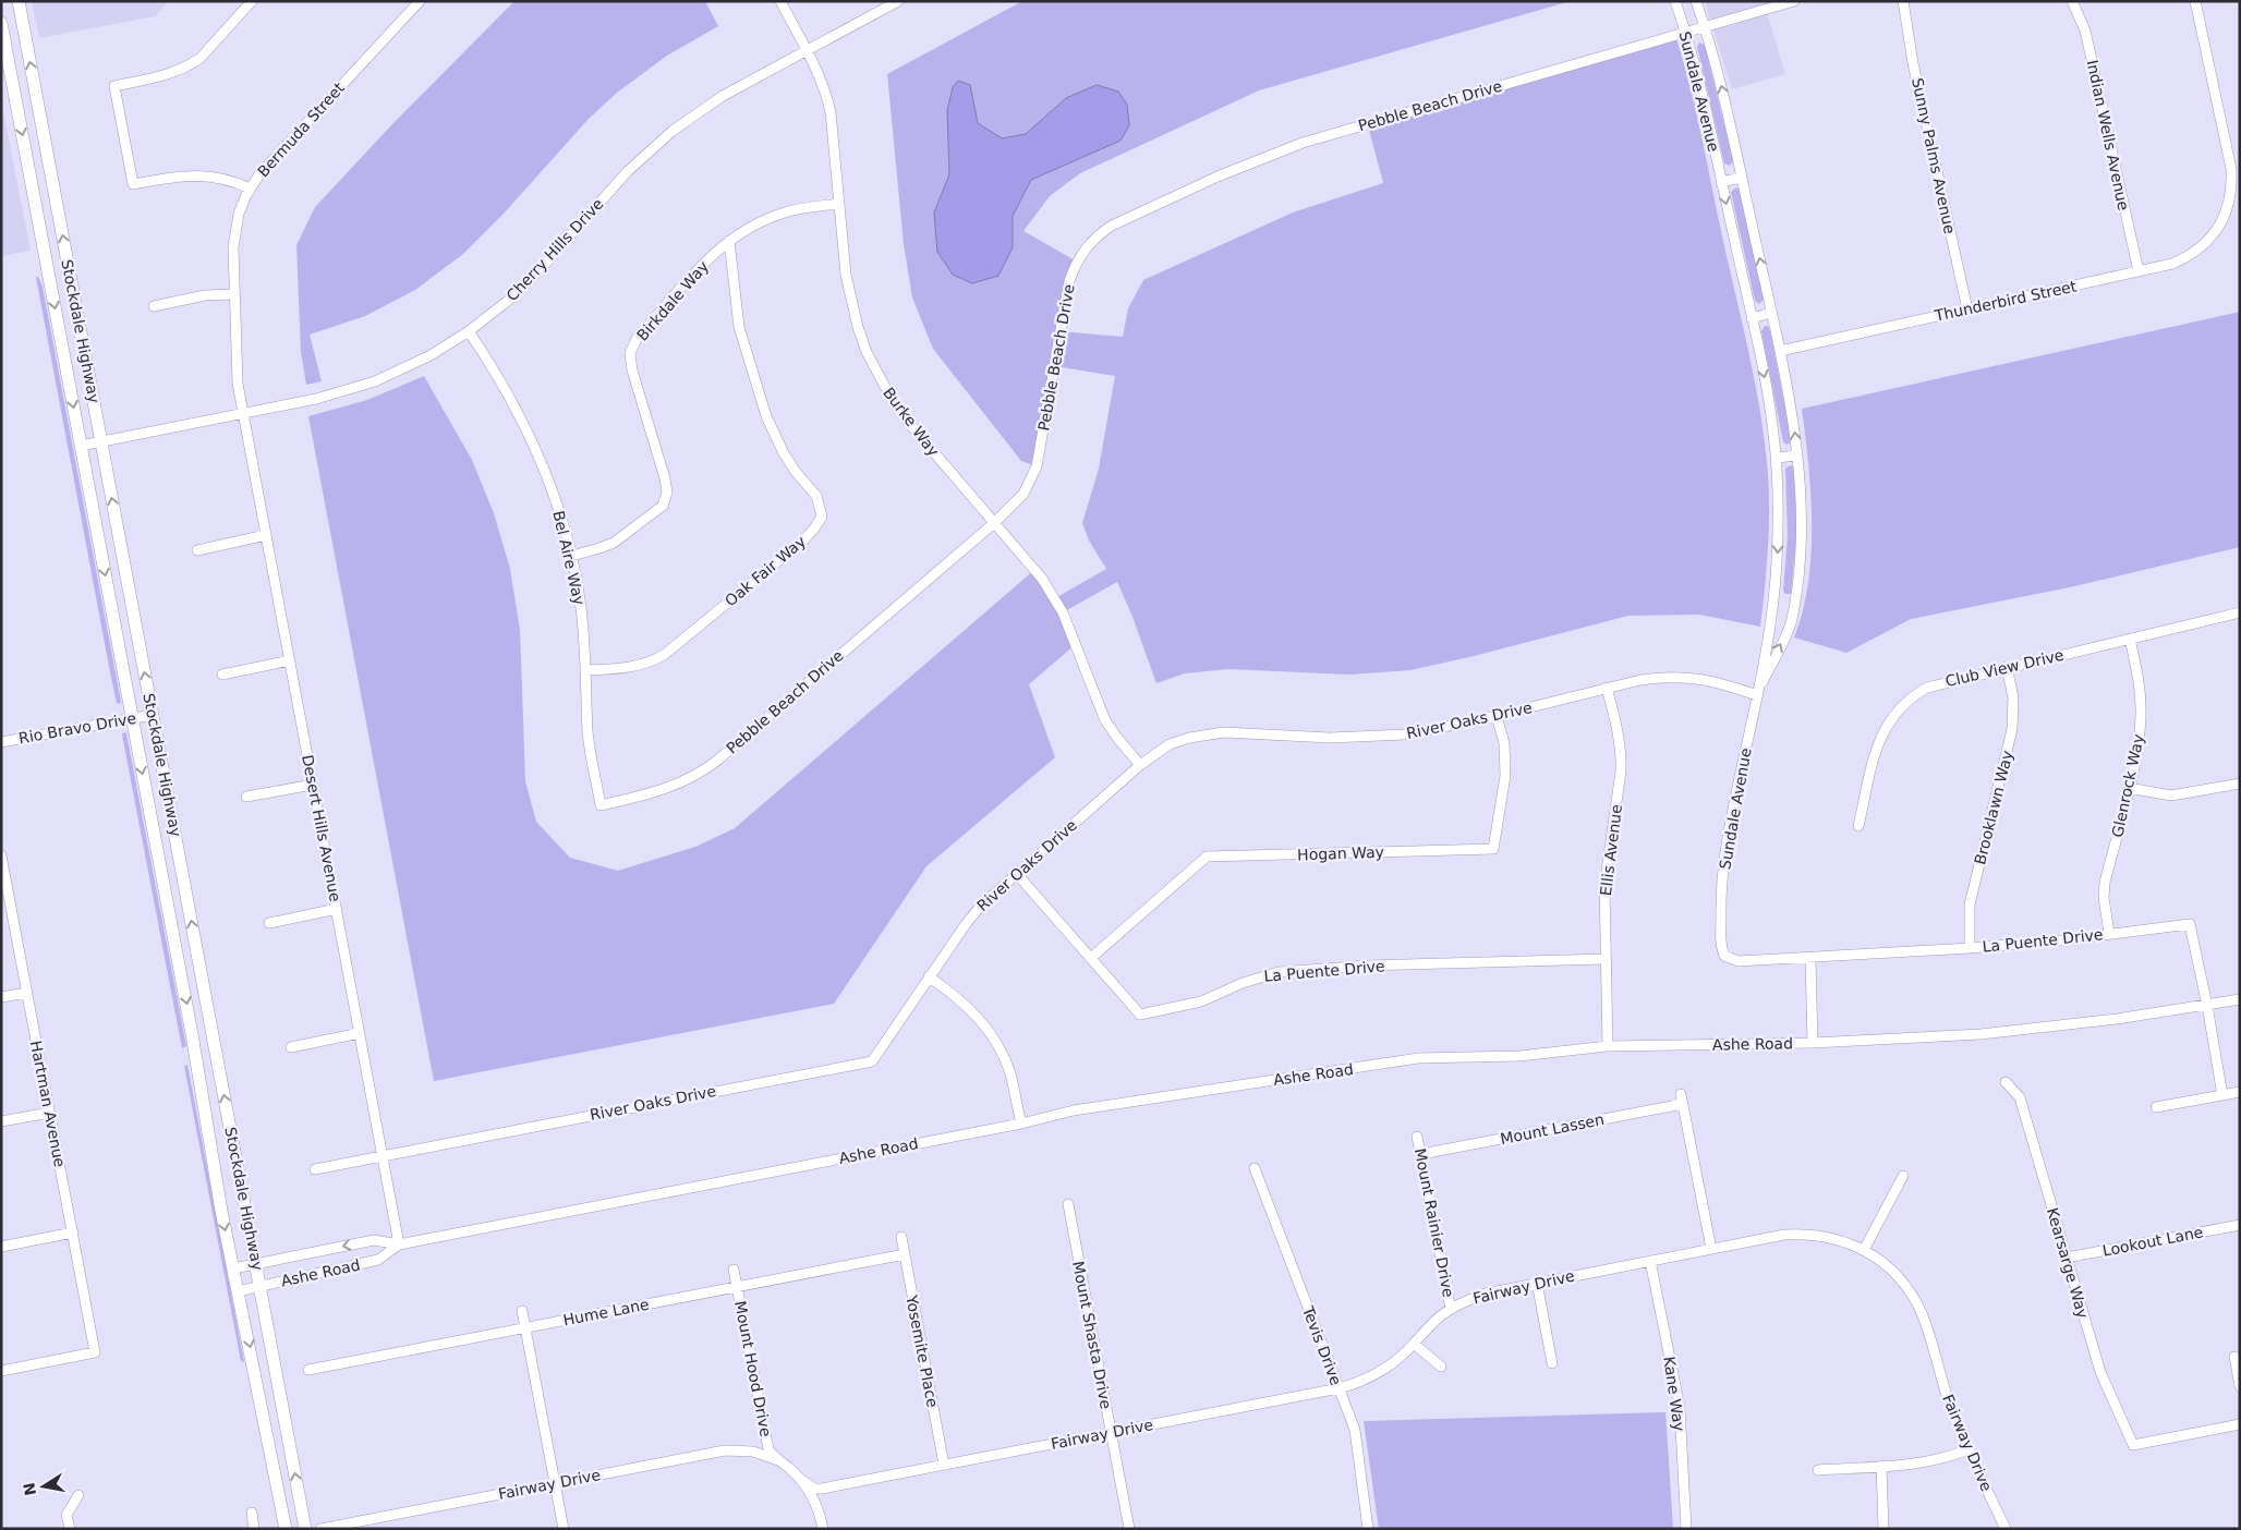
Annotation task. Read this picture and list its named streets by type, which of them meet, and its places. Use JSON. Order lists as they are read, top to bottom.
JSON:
{
  "streets": {
    "main road": ["Stockdale Highway"],
    "street": [
      "Sundale Avenue",
      "Pebble Beach Drive",
      "Bermuda Street",
      "Indian Wells Avenue",
      "Sunny Palms Avenue",
      "Cherry Hills Drive",
      "Birkdale Way",
      "Thunderbird Street",
      "Burke Way",
      "Bel Aire Way",
      "Oak Fair Way",
      "Club View Drive",
      "River Oaks Drive",
      "Rio Bravo Drive",
      "Glenrock Way",
      "Brooklawn Way",
      "Desert Hills Avenue",
      "Ellis Avenue",
      "Hogan Way",
      "La Puente Drive",
      "Ashe Road",
      "Hartman Avenue",
      "Mount Lassen",
      "Mount Rainier Drive",
      "Lookout Lane",
      "Kearsarge Way",
      "Fairway Drive",
      "Hume Lane",
      "Mount Shasta Drive",
      "Tevis Drive",
      "Yosemite Place",
      "Mount Hood Drive",
      "Kane Way"
    ]
  },
  "crossings": [
    ["Sundale Avenue", "Pebble Beach Drive"],
    ["Sundale Avenue", "Thunderbird Street"],
    ["Sundale Avenue", "River Oaks Drive"],
    ["Sundale Avenue", "La Puente Drive"],
    ["Pebble Beach Drive", "Burke Way"],
    ["Pebble Beach Drive", "Bel Aire Way"],
    ["Bermuda Street", "Cherry Hills Drive"],
    ["Bermuda Street", "Desert Hills Avenue"],
    ["Indian Wells Avenue", "Thunderbird Street"],
    ["Sunny Palms Avenue", "Thunderbird Street"],
    ["Cherry Hills Drive", "Stockdale Highway"],
    ["Cherry Hills Drive", "Burke Way"],
    ["Cherry Hills Drive", "Bel Aire Way"],
    ["Cherry Hills Drive", "Desert Hills Avenue"],
    ["Birkdale Way", "Burke Way"],
    ["Birkdale Way", "Bel Aire Way"],
    ["Birkdale Way", "Oak Fair Way"],
    ["Stockdale Highway", "Rio Bravo Drive"],
    ["Stockdale Highway", "Ashe Road"],
    ["Burke Way", "River Oaks Drive"],
    ["Bel Aire Way", "Oak Fair Way"],
    ["Club View Drive", "Glenrock Way"],
    ["Club View Drive", "Brooklawn Way"],
    ["River Oaks Drive", "Desert Hills Avenue"],
    ["River Oaks Drive", "Ellis Avenue"],
    ["River Oaks Drive", "Hogan Way"],
    ["River Oaks Drive", "La Puente Drive"],
    ["Glenrock Way", "La Puente Drive"],
    ["Brooklawn Way", "La Puente Drive"],
    ["Desert Hills Avenue", "Ashe Road"],
    ["Ellis Avenue", "La Puente Drive"],
    ["Ellis Avenue", "Ashe Road"],
    ["Hogan Way", "La Puente Drive"],
    ["La Puente Drive", "Ashe Road"],
    ["Mount Lassen", "Mount Rainier Drive"],
    ["Mount Lassen", "Fairway Drive"],
    ["Mount Rainier Drive", "Fairway Drive"],
    ["Lookout Lane", "Kearsarge Way"],
    ["Fairway Drive", "Mount Shasta Drive"],
    ["Fairway Drive", "Tevis Drive"],
    ["Fairway Drive", "Yosemite Place"],
    ["Fairway Drive", "Mount Hood Drive"],
    ["Fairway Drive", "Kane Way"],
    ["Hume Lane", "Yosemite Place"],
    ["Hume Lane", "Mount Hood Drive"]
  ],
  "north": "left"
}
